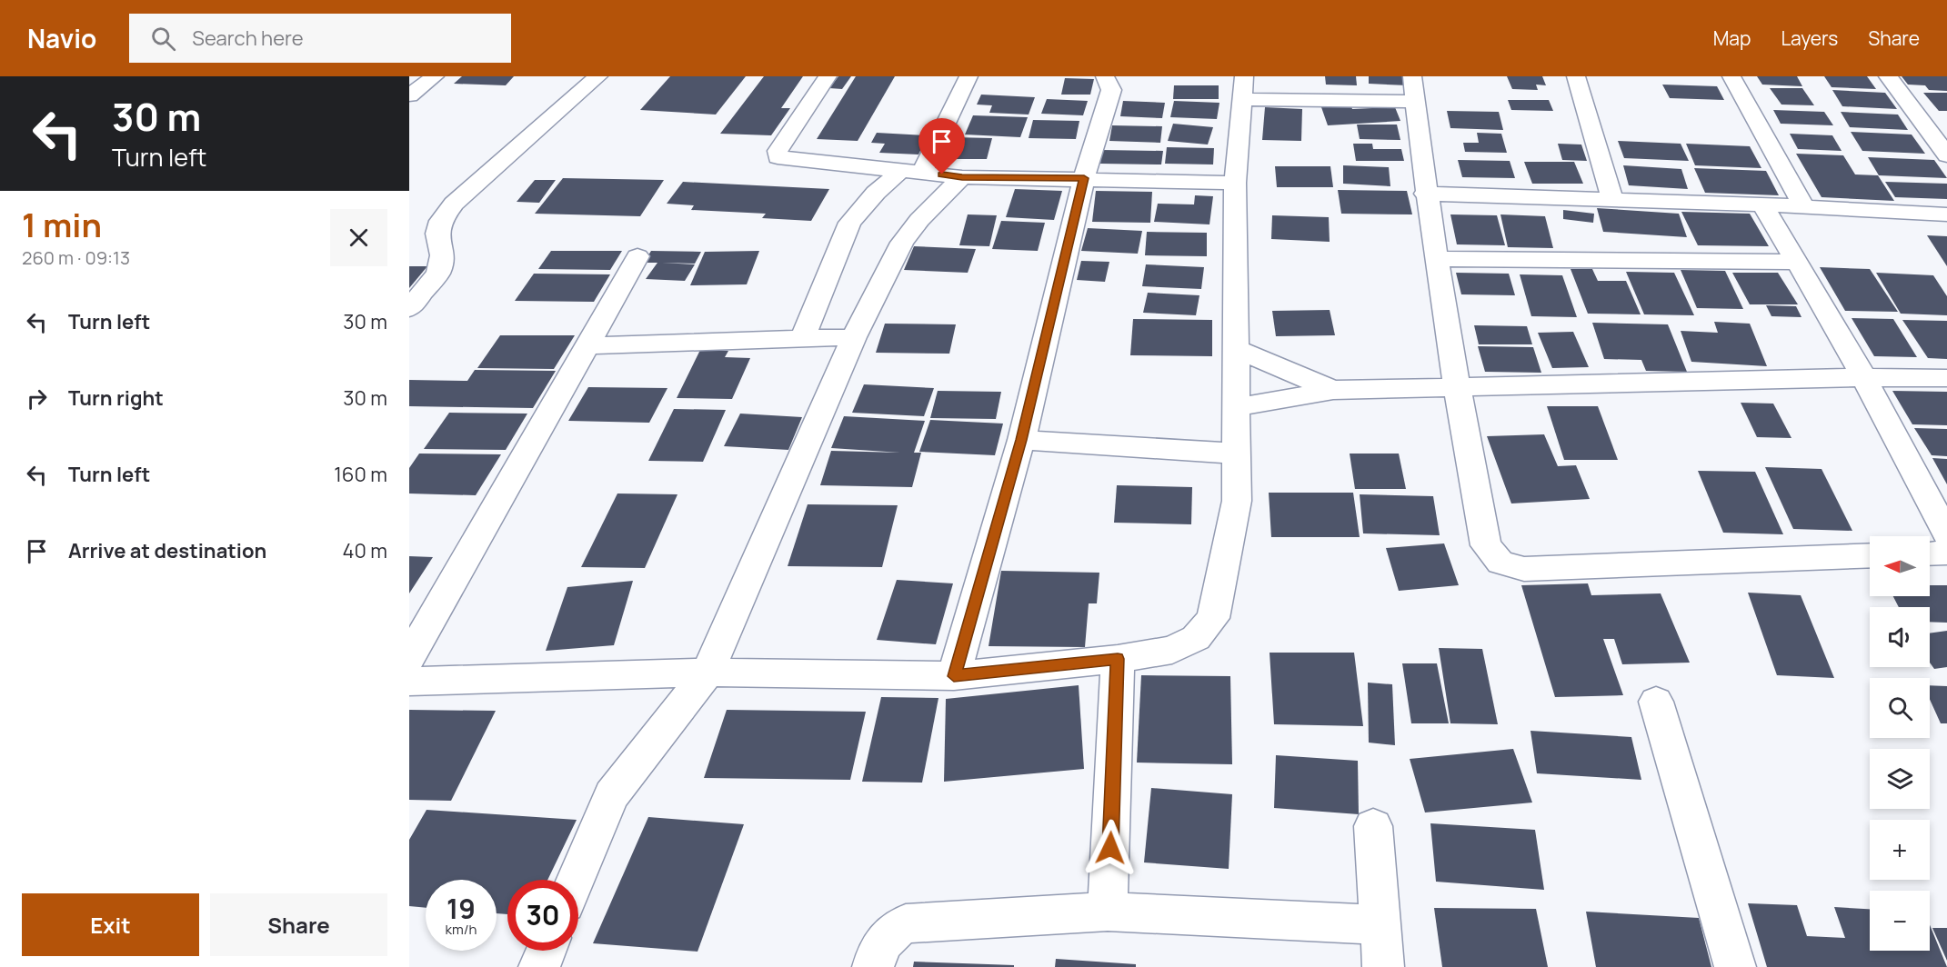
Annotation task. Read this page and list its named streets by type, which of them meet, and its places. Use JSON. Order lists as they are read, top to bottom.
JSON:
{
  "north": "left",
  "page": {
    "header": "Navio",
    "search": "Search here",
    "nav": ["Map", "Layers", "Share"],
    "turn": ["30 m", "Turn left"],
    "heading": ["1 min", "260 m · 09:13"],
    "list": [
      {
        "name": "Turn left",
        "value": "30 m"
      },
      {
        "name": "Turn right",
        "value": "30 m"
      },
      {
        "name": "Turn left",
        "value": "160 m"
      },
      {
        "name": "Arrive at destination",
        "value": "40 m"
      }
    ],
    "map_buttons": ["+", "−"],
    "speed": "19 km/h",
    "limit": "30",
    "buttons": ["Exit", "Share"]
  }
}
